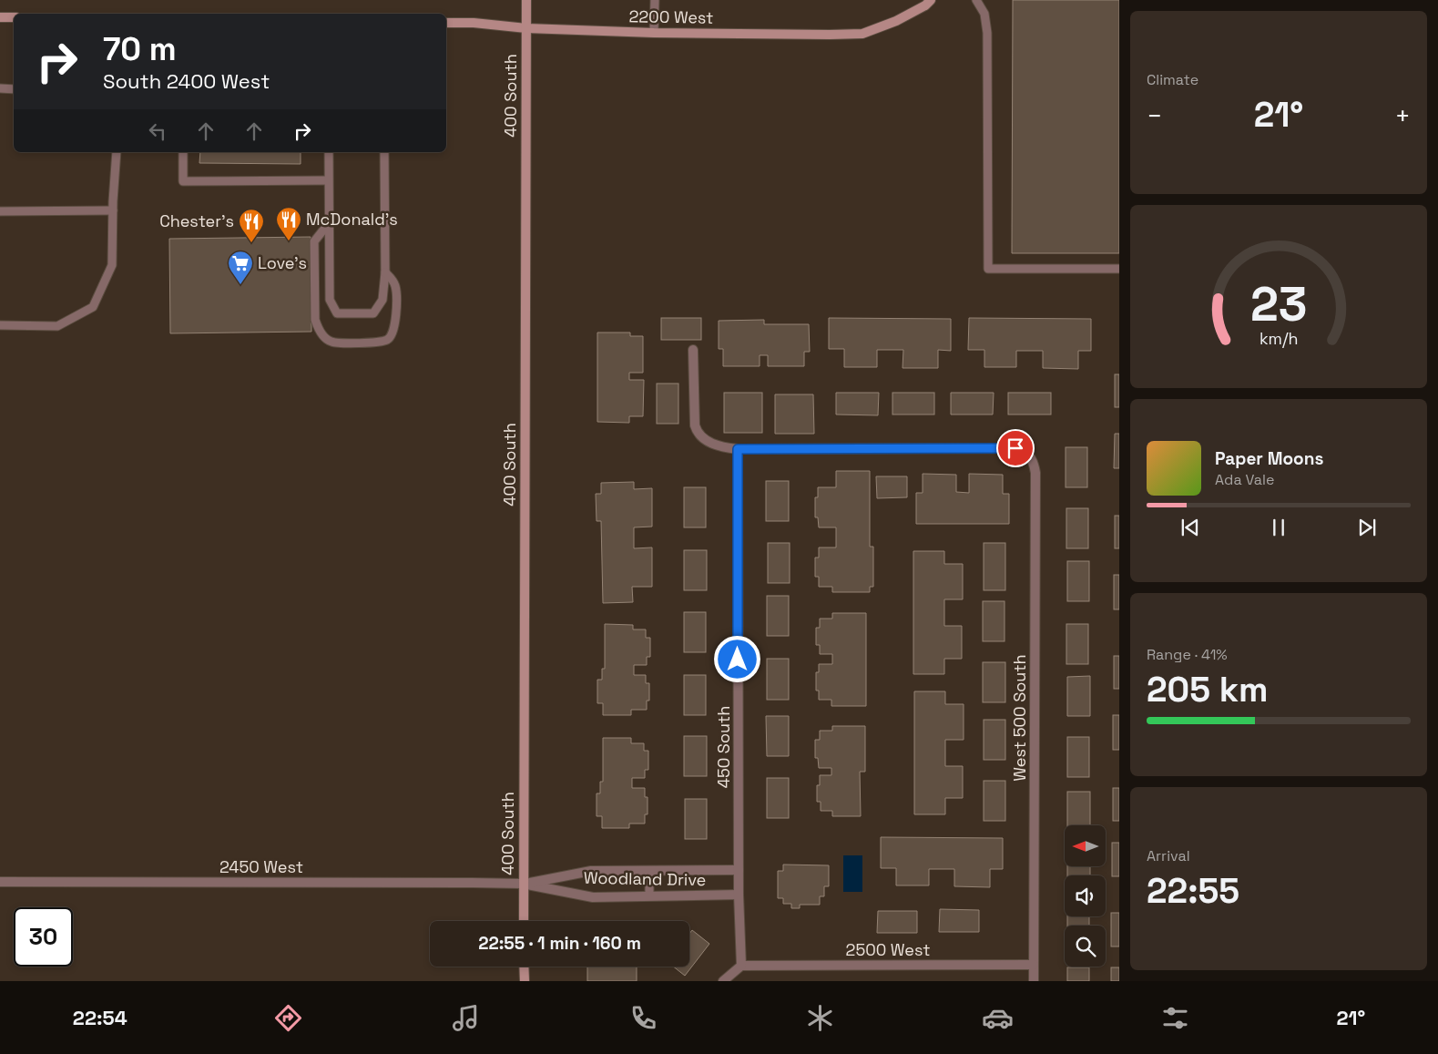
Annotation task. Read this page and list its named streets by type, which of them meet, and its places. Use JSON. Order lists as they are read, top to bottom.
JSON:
{
  "streets": {
    "main road": ["2200 West", "400 South"],
    "street": [
      "West 500 South",
      "450 South",
      "2450 West",
      "Woodland Drive",
      "2500 West"
    ]
  },
  "crossings": [
    ["2200 West", "400 South"],
    ["400 South", "2450 West"],
    ["400 South", "Woodland Drive"],
    ["West 500 South", "450 South"],
    ["West 500 South", "2500 West"],
    ["450 South", "Woodland Drive"],
    ["450 South", "2500 West"],
    ["2450 West", "Woodland Drive"]
  ],
  "places": {
    "restaurant": ["McDonald's", "Chester's"],
    "supermarket": ["Love's"]
  },
  "north": "left",
  "page": {
    "tile": [
      "Climate",
      ["Range · 41%", "205 km"],
      ["Arrival", "22:55"]
    ],
    "turn": ["70 m", "South 2400 West"],
    "heat": ["−", "21°", "+"],
    "song": ["Paper Moons", "Ada Vale"],
    "limit": "30",
    "trip": "22:55 · 1 min · 160 m",
    "tabs": ["22:54", "21°"],
    "gauge": ["23", "km/h"]
  }
}
